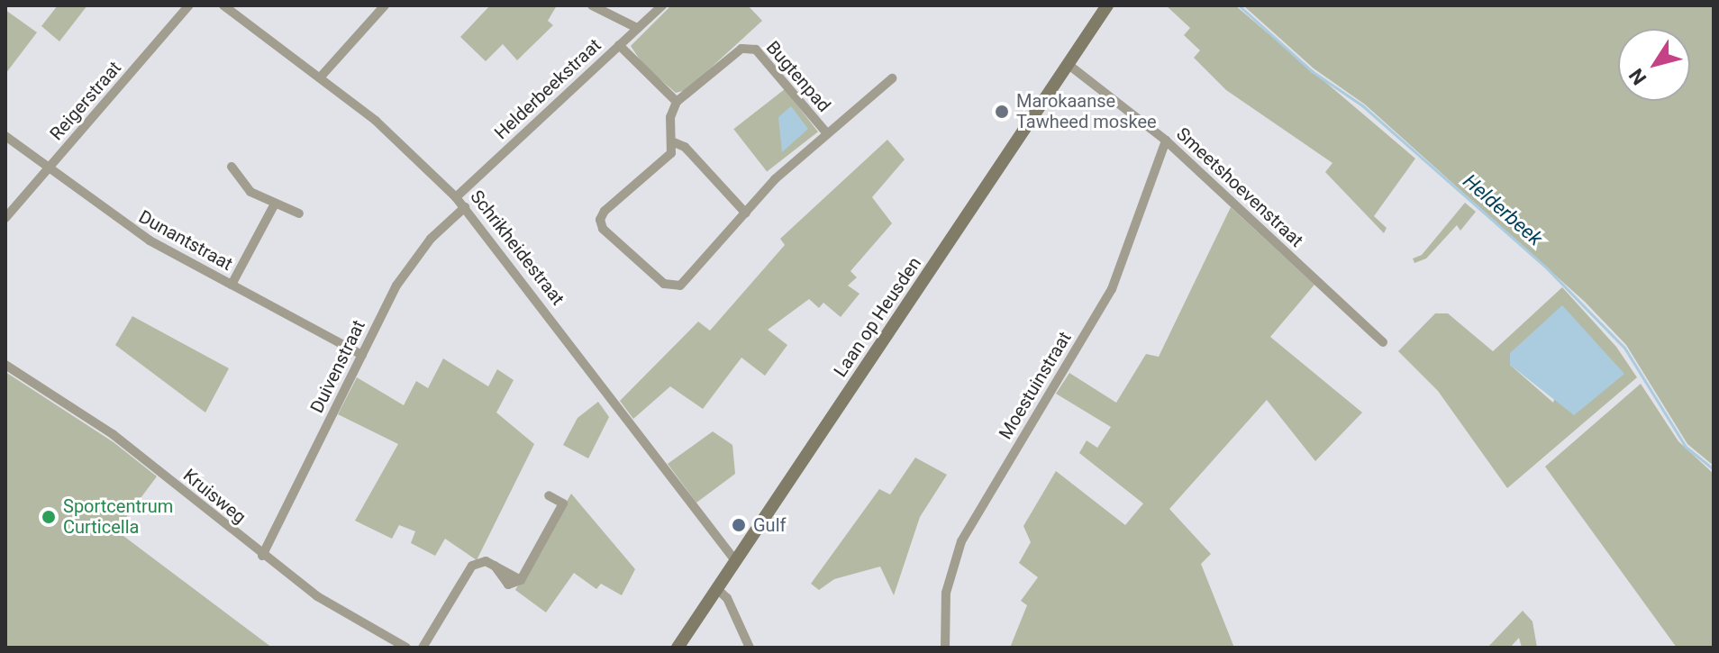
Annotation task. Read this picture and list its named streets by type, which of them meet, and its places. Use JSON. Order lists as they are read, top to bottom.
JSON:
{
  "streets": {
    "street": [
      "Bugtenpad",
      "Helderbeekstraat",
      "Reigerstraat",
      "Smeetshoevenstraat",
      "Dunantstraat",
      "Schrikheidestraat",
      "Laan op Heusden",
      "Duivenstraat",
      "Moestuinstraat",
      "Kruisweg"
    ]
  },
  "crossings": [
    ["Helderbeekstraat", "Schrikheidestraat"],
    ["Reigerstraat", "Dunantstraat"],
    ["Smeetshoevenstraat", "Laan op Heusden"],
    ["Smeetshoevenstraat", "Moestuinstraat"],
    ["Dunantstraat", "Duivenstraat"],
    ["Schrikheidestraat", "Laan op Heusden"],
    ["Schrikheidestraat", "Duivenstraat"],
    ["Duivenstraat", "Kruisweg"]
  ],
  "water": ["Helderbeek"],
  "places": ["Marokaanse Tawheed moskee", "Sportcentrum Curticella", "Gulf"],
  "north": "bottom left"
}
